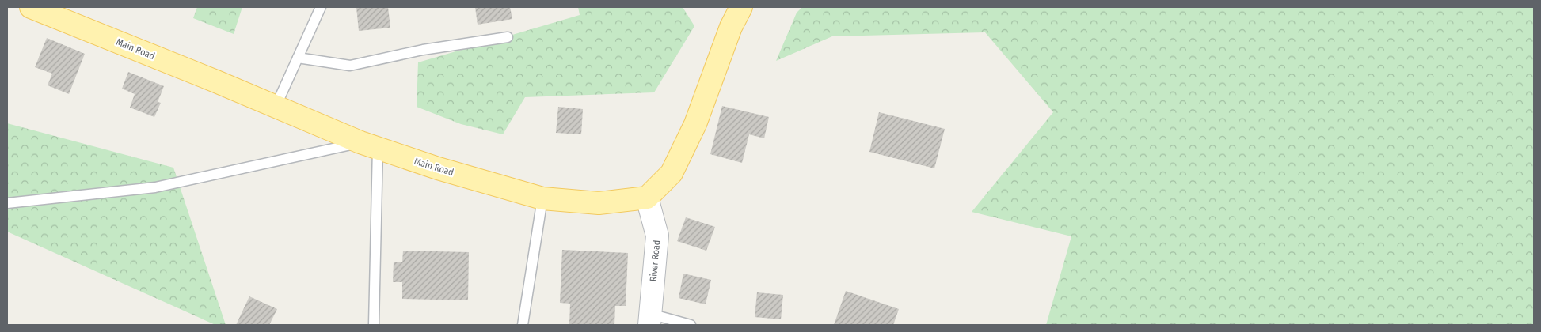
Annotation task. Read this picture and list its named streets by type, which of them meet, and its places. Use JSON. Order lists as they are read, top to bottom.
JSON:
{
  "streets": {
    "main road": ["Main Road"],
    "street": ["River Road"]
  },
  "crossings": [
    ["Main Road", "River Road"]
  ]
}
